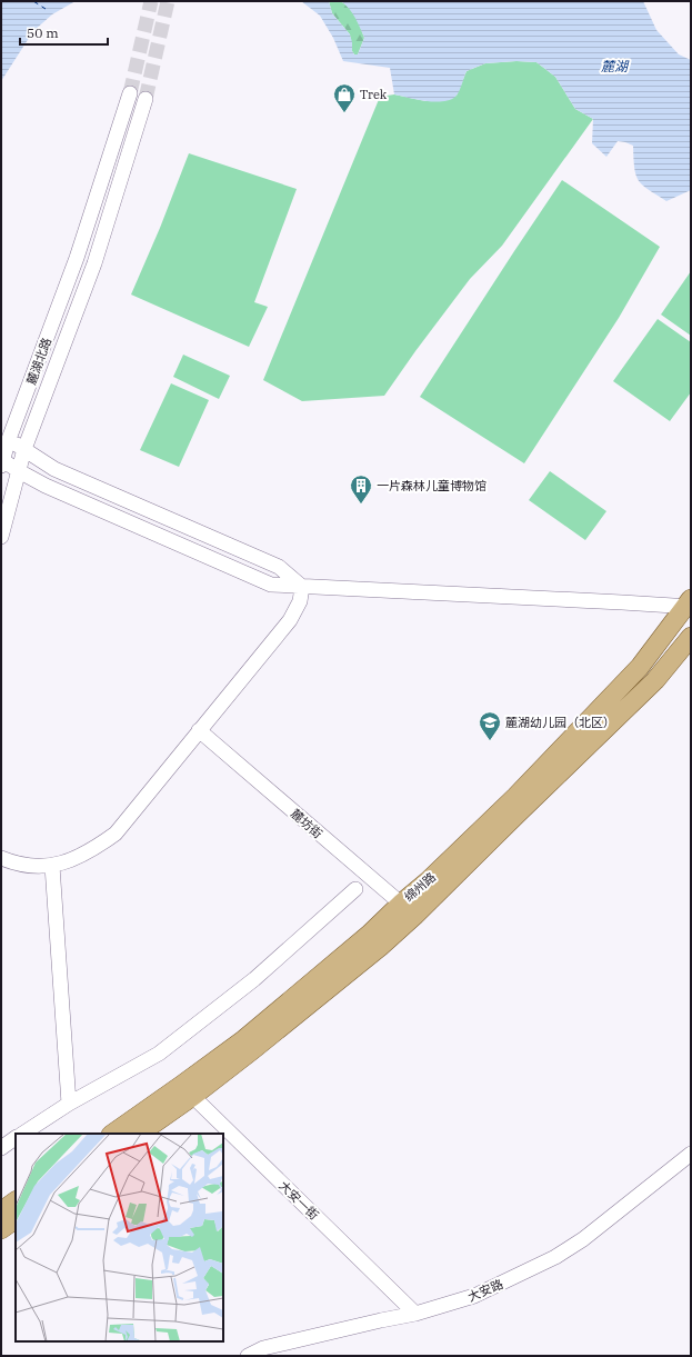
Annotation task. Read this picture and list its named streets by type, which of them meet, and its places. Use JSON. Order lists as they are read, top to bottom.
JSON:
{
  "streets": {
    "main road": ["绵州路"],
    "street": [
      "麓湖北路",
      "麓坊街",
      "大安一街",
      "大安路"
    ]
  },
  "crossings": [
    ["麓坊街", "绵州路"],
    ["绵州路", "大安一街"],
    ["大安一街", "大安路"]
  ],
  "water": ["麓湖"],
  "places": {
    "shop": ["Trek"],
    "building": ["一片森林儿童博物馆"],
    "school or university": ["麓湖幼儿园（北区）"]
  },
  "scale_bar": "50 m"
}
